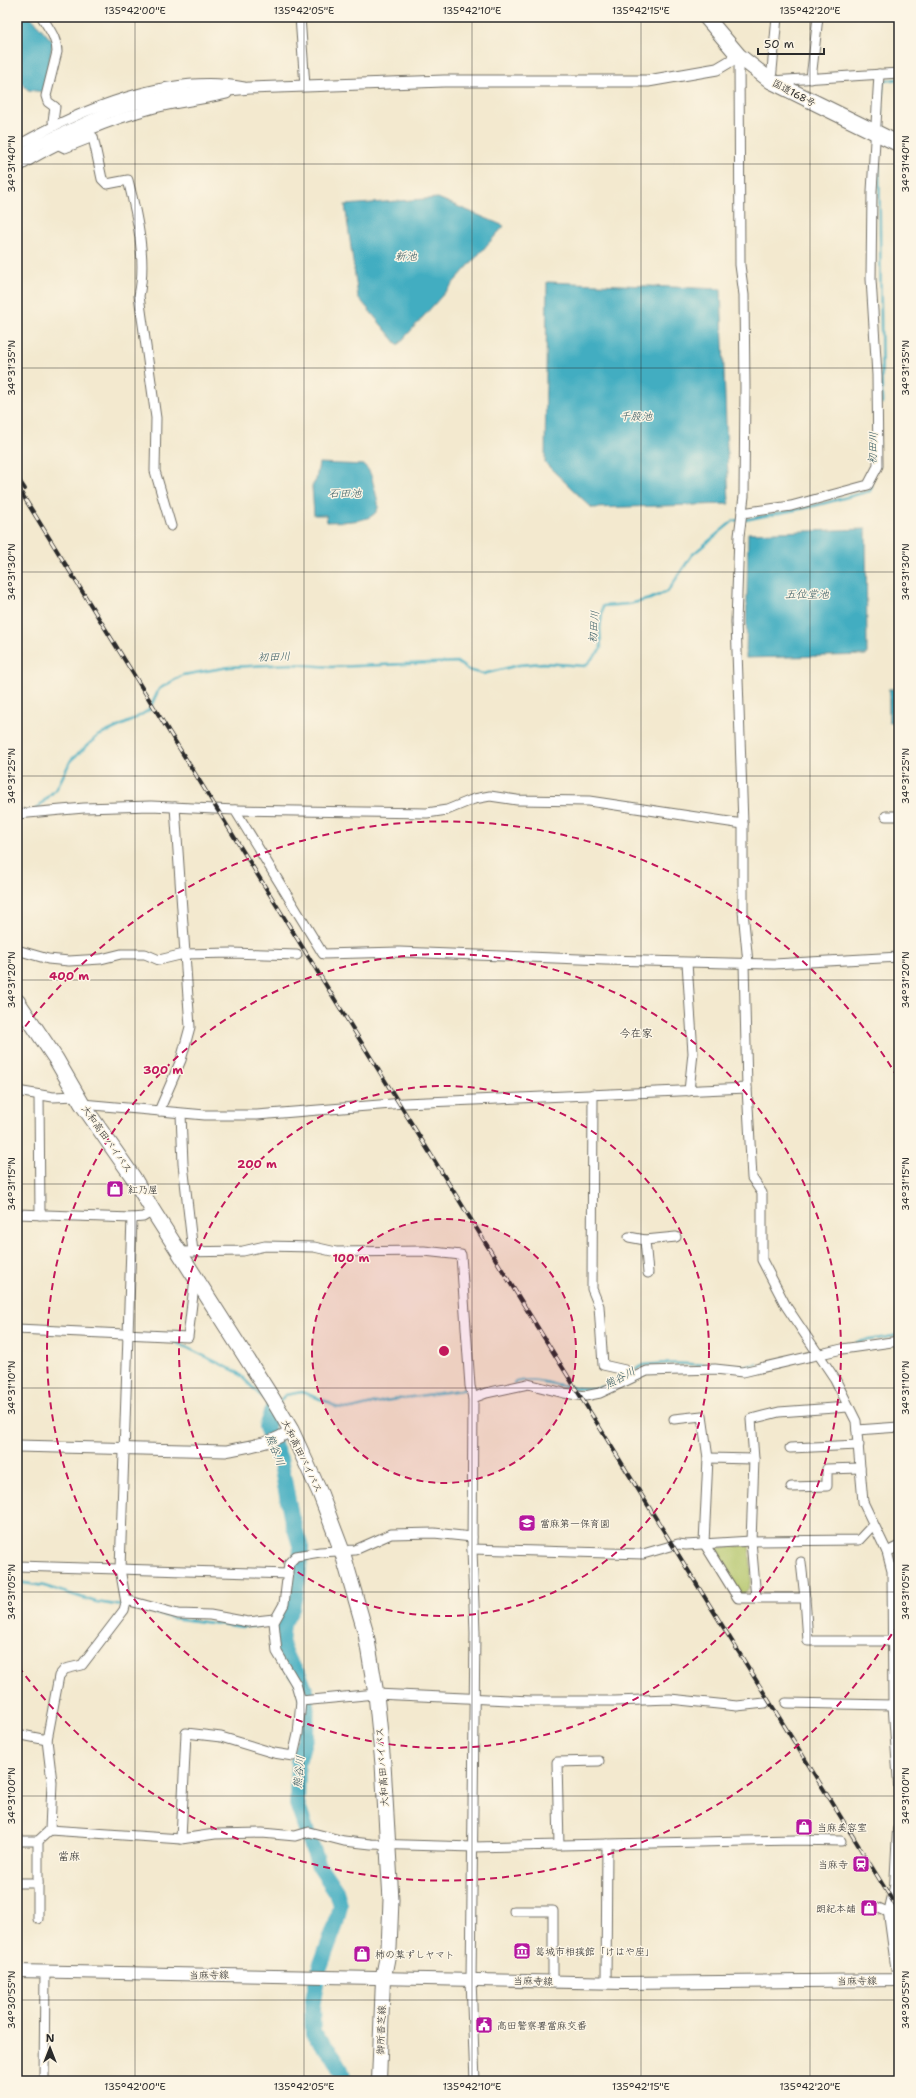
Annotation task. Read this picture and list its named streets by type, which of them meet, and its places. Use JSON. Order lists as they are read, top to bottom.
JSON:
{
  "streets": {
    "highway": ["国道168号", "大和高田バイパス"],
    "main road": ["当麻寺線", "御所香芝線"]
  },
  "crossings": [
    ["大和高田バイパス", "当麻寺線"],
    ["大和高田バイパス", "御所香芝線"],
    ["当麻寺線", "御所香芝線"]
  ],
  "districts": ["今在家", "當麻"],
  "water": [
    "新池",
    "千股池",
    "初田川",
    "石田池",
    "五位堂池",
    "熊谷川"
  ],
  "places": {
    "shop": [
      "紅乃屋",
      "当麻美容室",
      "朗紀本舗",
      "柿の葉ずしヤマト"
    ],
    "school or university": ["當麻第一保育園"],
    "station": ["当麻寺"],
    "museum": ["葛城市相撲館「けはや座」"],
    "public building": ["高田警察署當麻交番"]
  },
  "scale_bar": "50 m",
  "north": "top",
  "coordinates": [
    "135°42'00\"E",
    "135°42'05\"E",
    "135°42'10\"E",
    "135°42'15\"E",
    "135°42'20\"E",
    "34°31'40\"N",
    "34°31'35\"N",
    "34°31'30\"N",
    "34°31'25\"N",
    "34°31'20\"N",
    "34°31'15\"N",
    "34°31'10\"N",
    "34°31'05\"N",
    "34°31'00\"N",
    "34°30'55\"N"
  ],
  "rings": [
    "400 m",
    "300 m",
    "200 m",
    "100 m"
  ]
}
